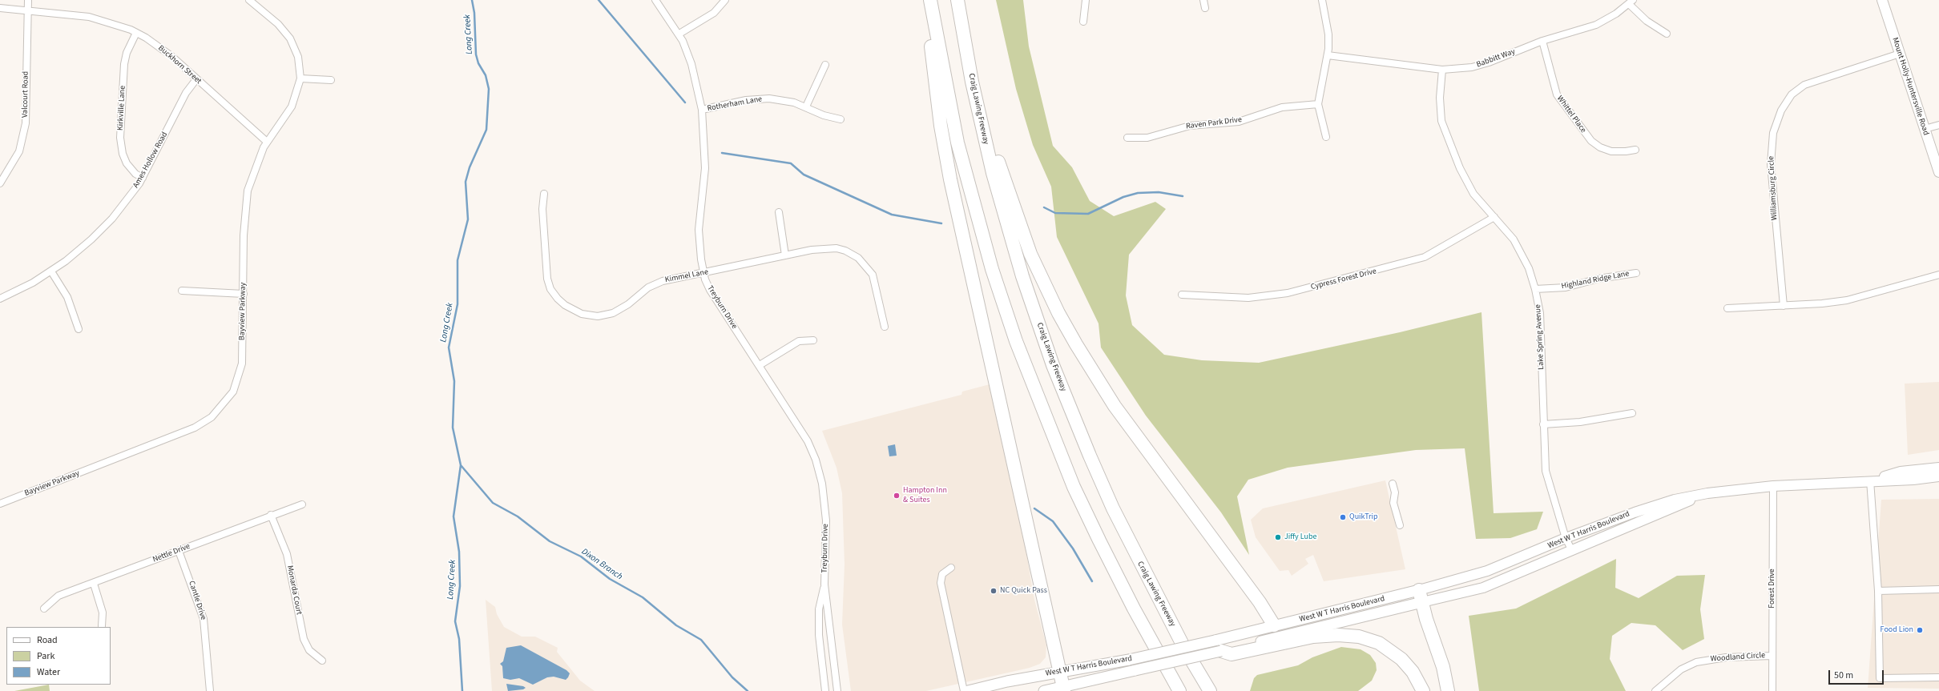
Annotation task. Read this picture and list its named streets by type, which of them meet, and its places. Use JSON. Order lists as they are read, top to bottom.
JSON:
{
  "streets": {
    "highway": ["Craig Lawing Freeway"],
    "main road": ["Mount Holly-Huntersville Road", "West W T Harris Boulevard"],
    "street": [
      "Babbitt Way",
      "Buckhorn Street",
      "Valcourt Road",
      "Rotherham Lane",
      "Kirkville Lane",
      "Whittel Place",
      "Raven Park Drive",
      "Ames Hollow Road",
      "Williamsburg Circle",
      "Kimmel Lane",
      "Cypress Forest Drive",
      "Highland Ridge Lane",
      "Treyburn Drive",
      "Bayview Parkway",
      "Lake Spring Avenue",
      "Nettle Drive",
      "Forest Drive",
      "Monarda Court",
      "Cantle Drive",
      "Woodland Circle"
    ]
  },
  "crossings": [
    ["Babbitt Way", "Whittel Place"],
    ["Babbitt Way", "Lake Spring Avenue"],
    ["Buckhorn Street", "Valcourt Road"],
    ["Buckhorn Street", "Kirkville Lane"],
    ["Buckhorn Street", "Ames Hollow Road"],
    ["Buckhorn Street", "Bayview Parkway"],
    ["Mount Holly-Huntersville Road", "Williamsburg Circle"],
    ["Rotherham Lane", "Treyburn Drive"],
    ["Kirkville Lane", "Ames Hollow Road"],
    ["Kimmel Lane", "Treyburn Drive"],
    ["Cypress Forest Drive", "Lake Spring Avenue"],
    ["Highland Ridge Lane", "Lake Spring Avenue"],
    ["Lake Spring Avenue", "West W T Harris Boulevard"],
    ["West W T Harris Boulevard", "Forest Drive"],
    ["Nettle Drive", "Monarda Court"],
    ["Nettle Drive", "Cantle Drive"],
    ["Forest Drive", "Woodland Circle"]
  ],
  "water": ["Long Creek", "Dixon Branch"],
  "places": [
    "Hampton Inn & Suites",
    "QuikTrip",
    "Jiffy Lube",
    "NC Quick Pass",
    "Food Lion"
  ],
  "legend": ["Road", "Park", "Water"],
  "scale_bar": "50 m"
}
